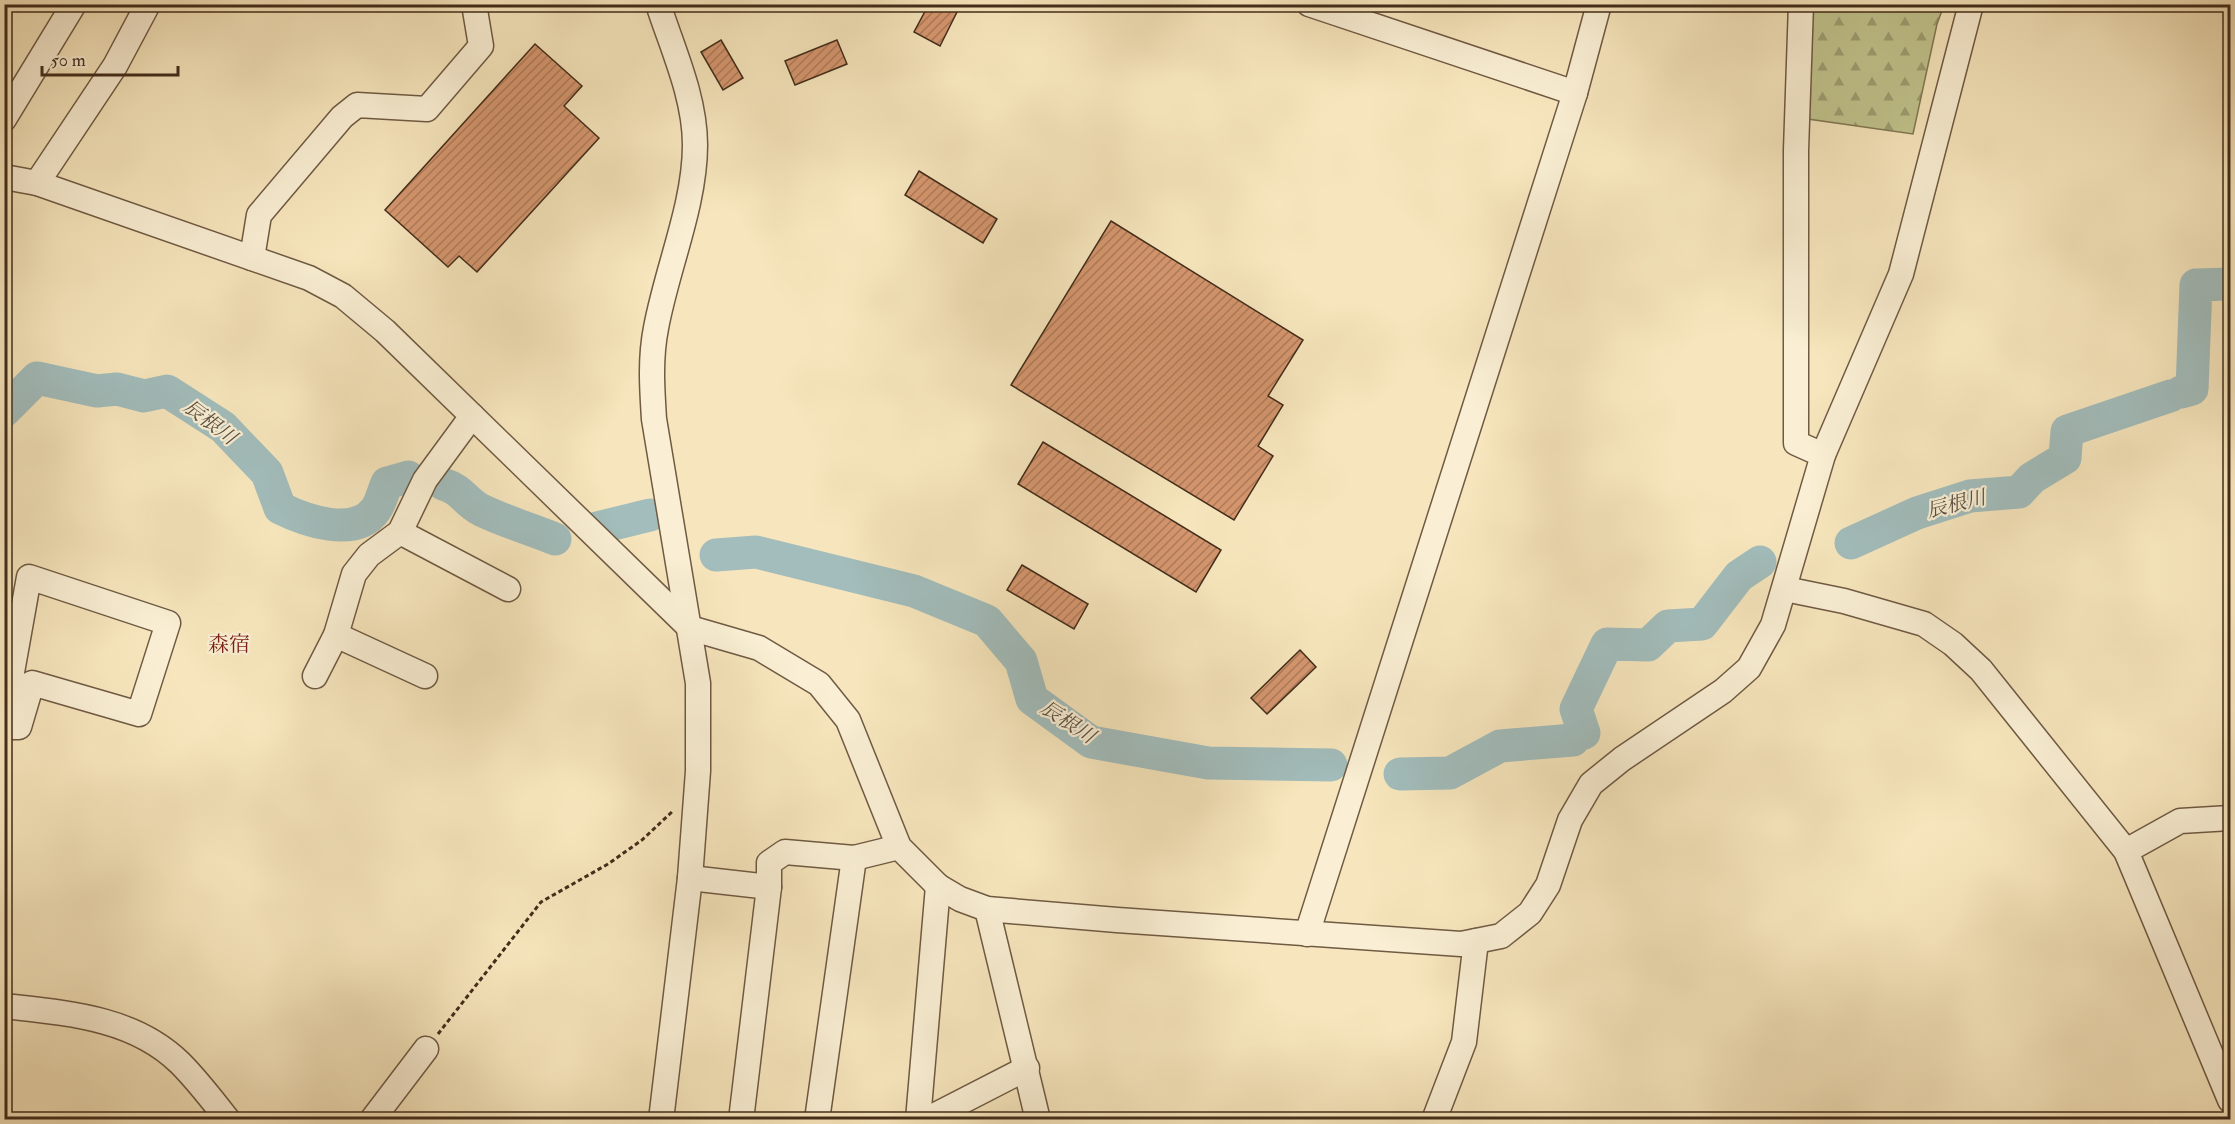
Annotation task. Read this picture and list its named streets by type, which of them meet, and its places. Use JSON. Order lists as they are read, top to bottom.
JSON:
{
  "districts": ["森宿"],
  "water": ["辰根川"],
  "scale_bar": "50 m"
}
